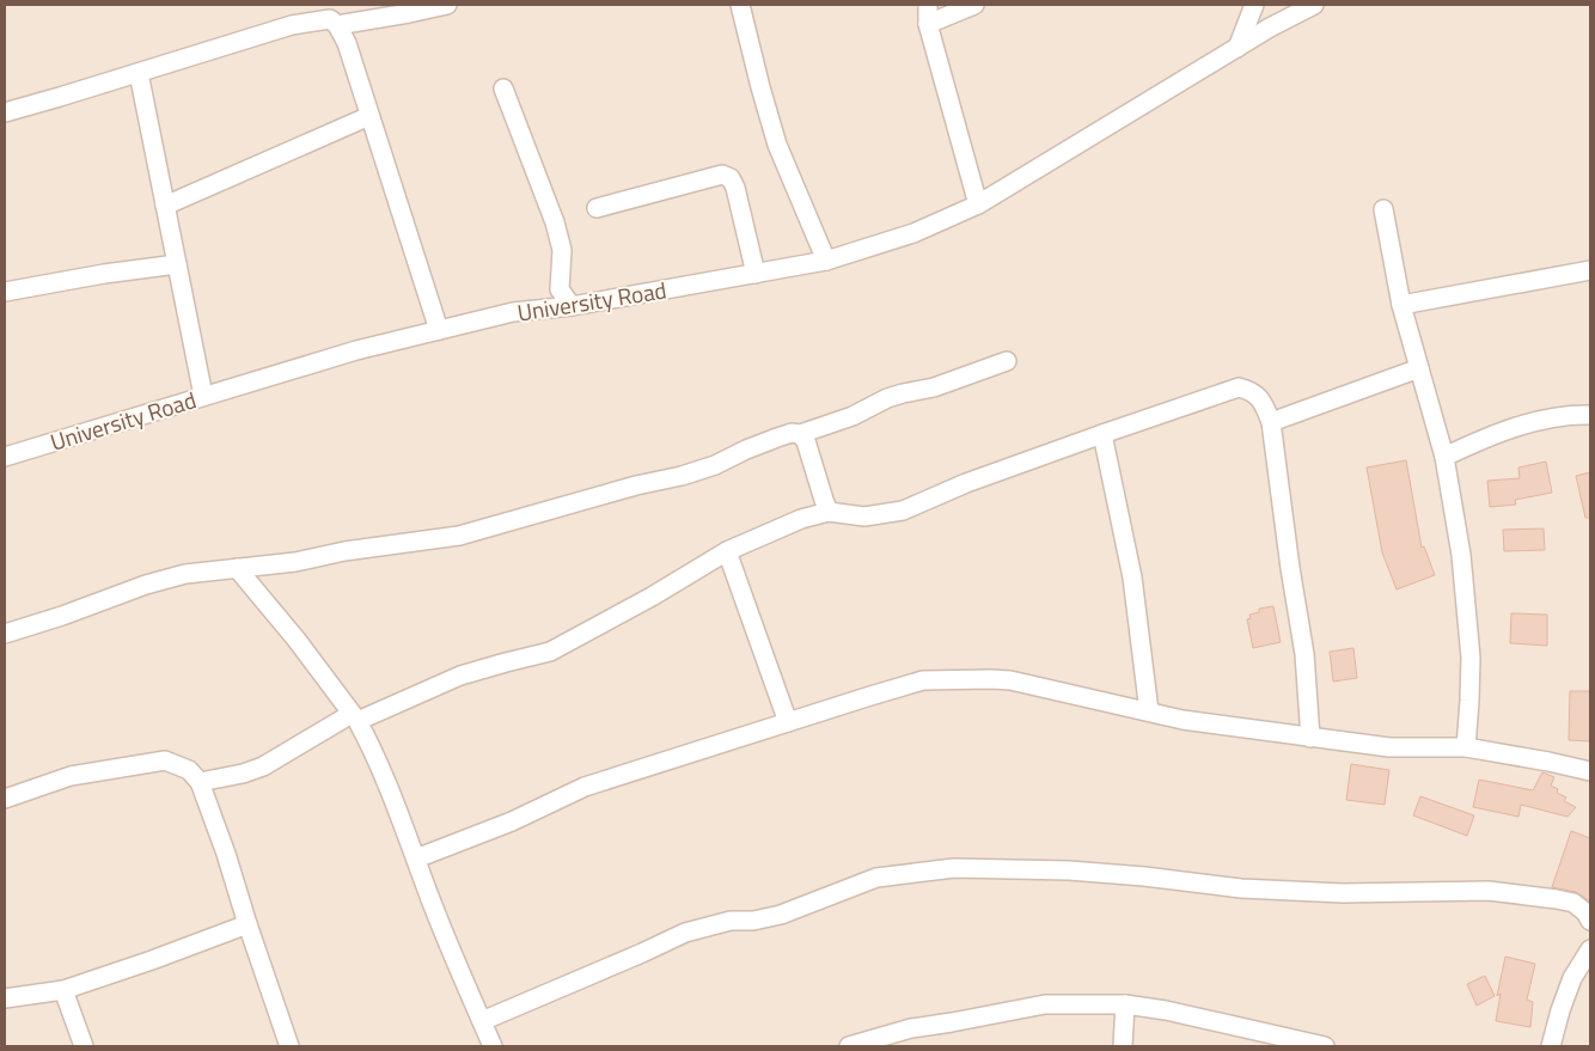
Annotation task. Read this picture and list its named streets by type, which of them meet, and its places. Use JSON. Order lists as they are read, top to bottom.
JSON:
{
  "streets": {
    "street": ["University Road"]
  }
}
